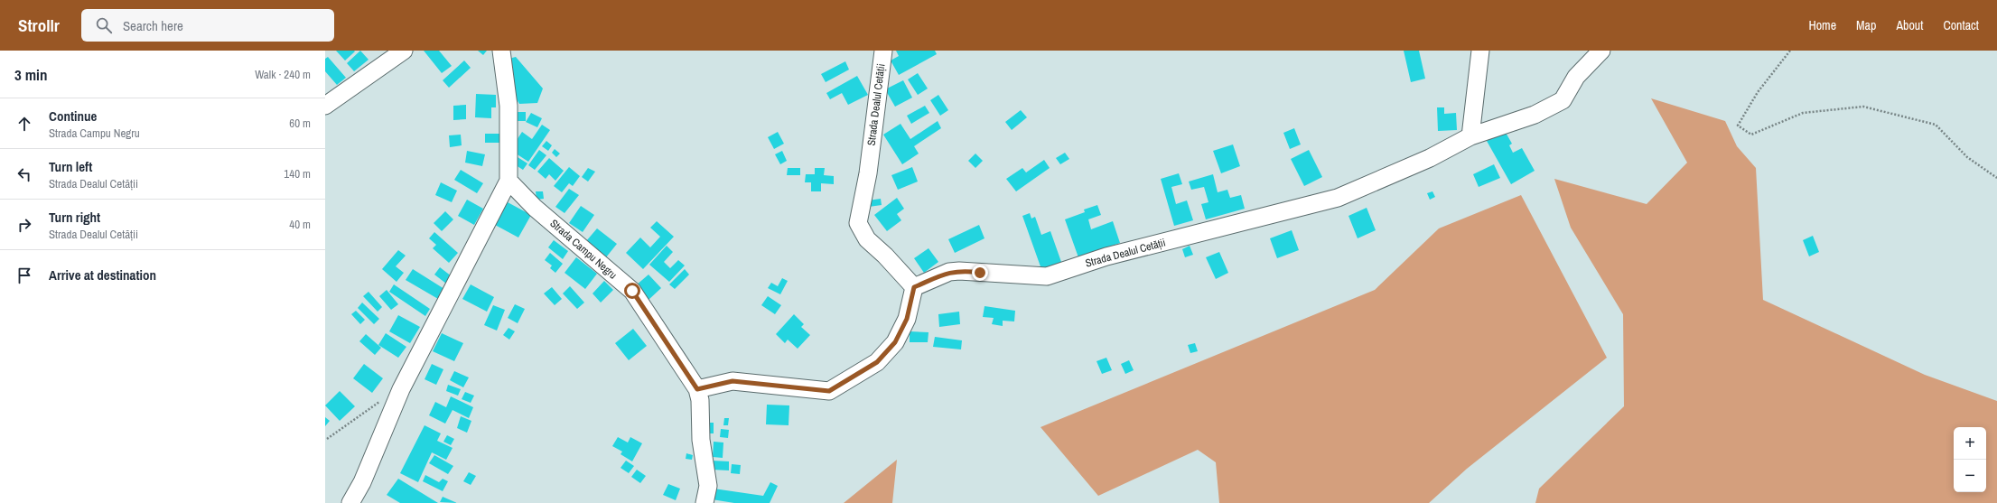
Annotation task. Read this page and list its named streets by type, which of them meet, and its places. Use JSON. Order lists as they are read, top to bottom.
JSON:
{
  "streets": {
    "street": ["Strada Dealul Cetății", "Strada Campu Negru"]
  },
  "page": {
    "header": "Strollr",
    "search": "Search here",
    "nav": [
      "Home",
      "Map",
      "About",
      "Contact"
    ],
    "heading": ["3 min", "Walk · 240 m"],
    "list": [
      ["Continue", "Strada Campu Negru", "60 m"],
      ["Turn left", "Strada Dealul Cetății", "140 m"],
      ["Turn right", "Strada Dealul Cetății", "40 m"],
      "Arrive at destination"
    ],
    "map_buttons": ["+", "−"]
  }
}
